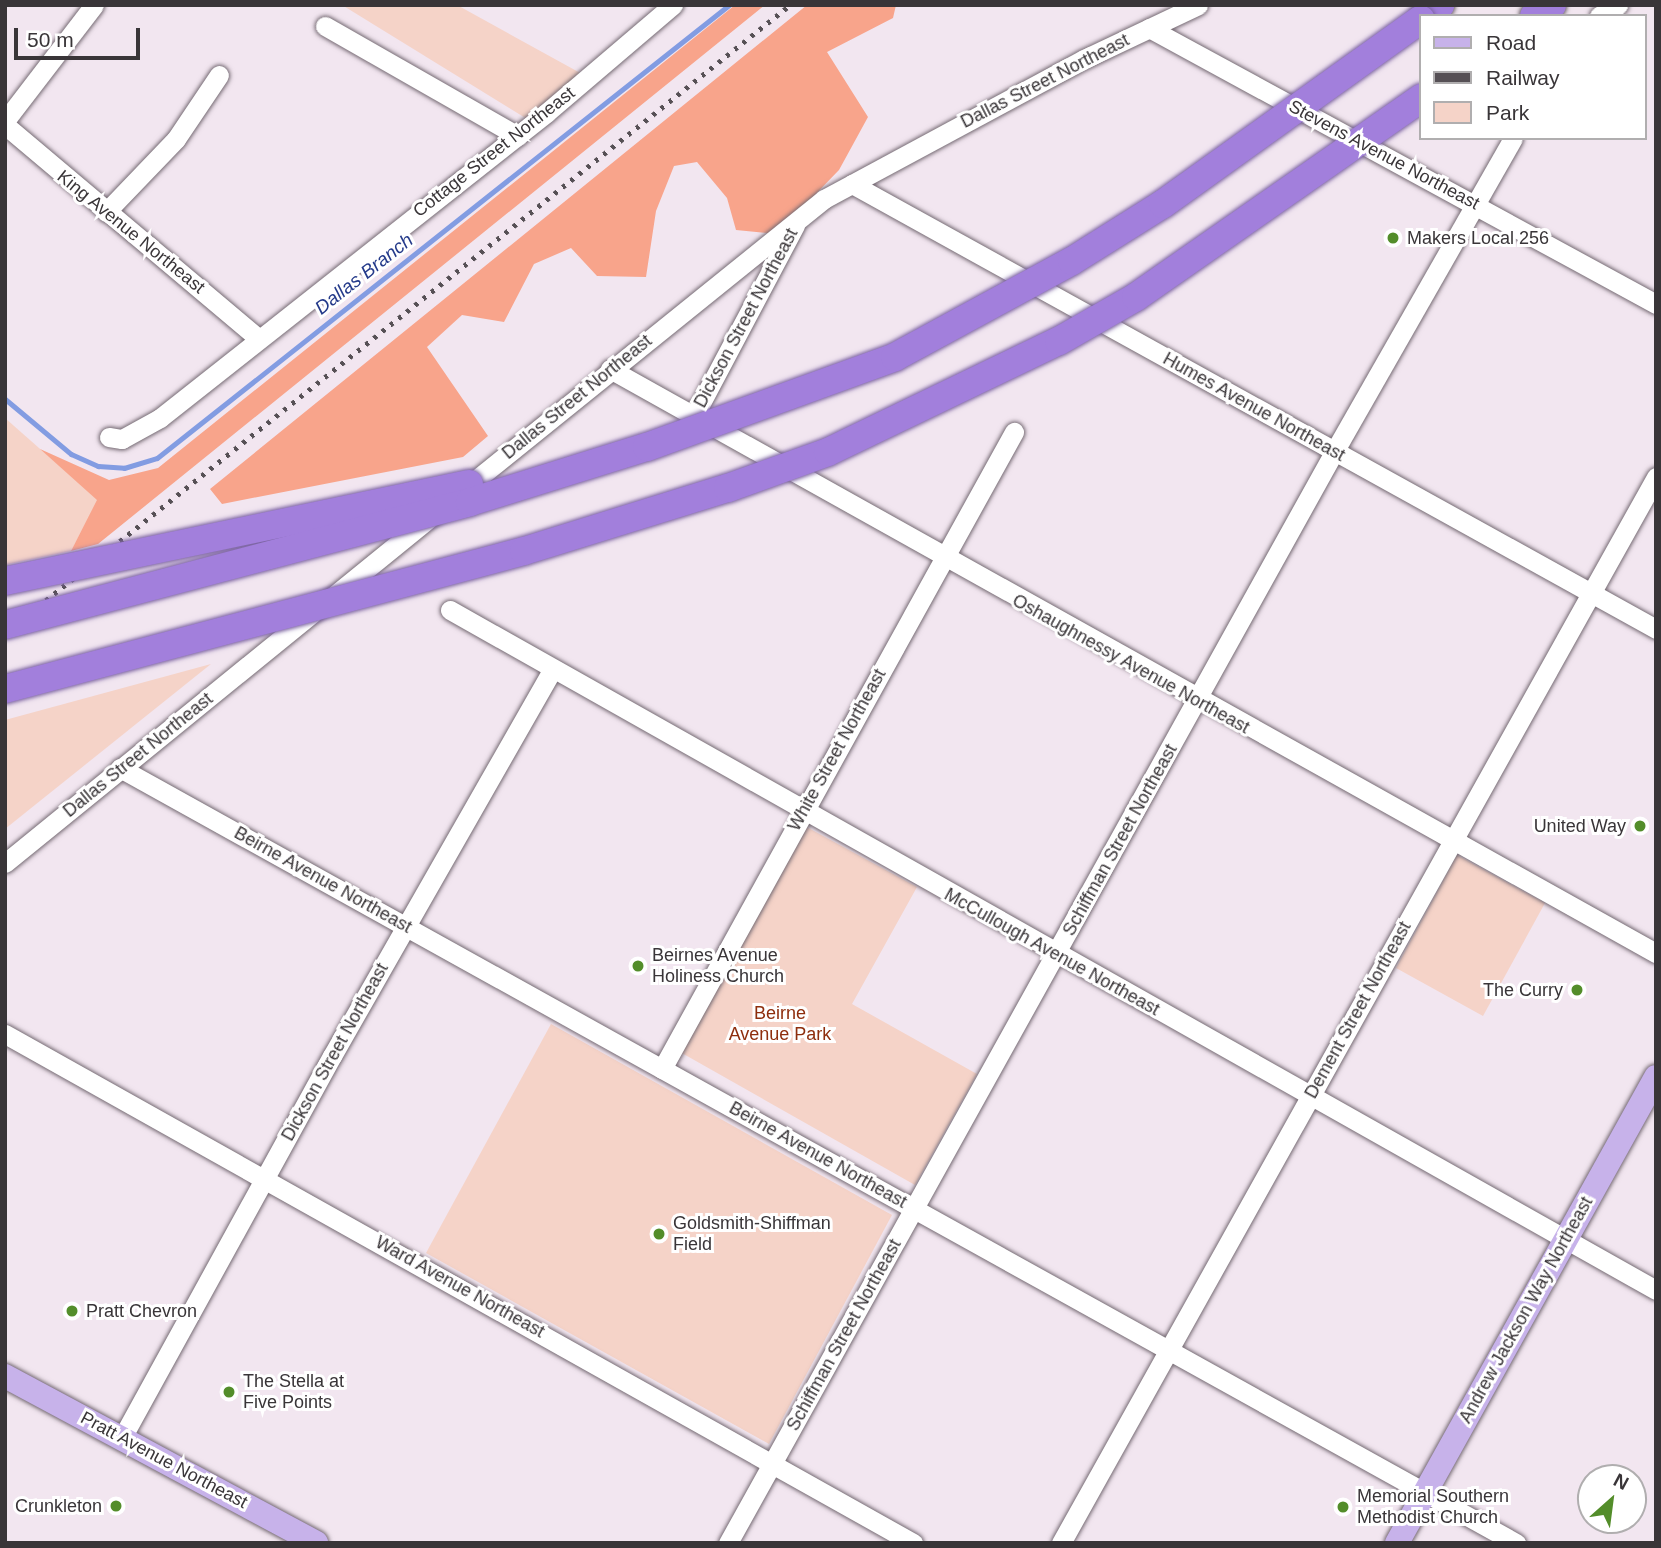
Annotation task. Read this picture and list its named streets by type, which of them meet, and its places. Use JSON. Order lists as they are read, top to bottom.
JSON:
{
  "streets": {
    "main road": ["Andrew Jackson Way Northeast", "Pratt Avenue Northeast"],
    "street": [
      "Dallas Street Northeast",
      "Cottage Street Northeast",
      "Stevens Avenue Northeast",
      "King Avenue Northeast",
      "Dickson Street Northeast",
      "Humes Avenue Northeast",
      "Oshaughnessy Avenue Northeast",
      "White Street Northeast",
      "Schiffman Street Northeast",
      "Beirne Avenue Northeast",
      "McCullough Avenue Northeast",
      "Dement Street Northeast",
      "Ward Avenue Northeast"
    ]
  },
  "crossings": [
    ["Dallas Street Northeast", "Stevens Avenue Northeast"],
    ["Dallas Street Northeast", "Dickson Street Northeast"],
    ["Dallas Street Northeast", "Humes Avenue Northeast"],
    ["Dallas Street Northeast", "Oshaughnessy Avenue Northeast"],
    ["Dallas Street Northeast", "Beirne Avenue Northeast"],
    ["Cottage Street Northeast", "King Avenue Northeast"],
    ["Stevens Avenue Northeast", "Schiffman Street Northeast"],
    ["Dickson Street Northeast", "Oshaughnessy Avenue Northeast"],
    ["Dickson Street Northeast", "Beirne Avenue Northeast"],
    ["Dickson Street Northeast", "McCullough Avenue Northeast"],
    ["Dickson Street Northeast", "Ward Avenue Northeast"],
    ["Dickson Street Northeast", "Pratt Avenue Northeast"],
    ["Humes Avenue Northeast", "Schiffman Street Northeast"],
    ["Humes Avenue Northeast", "Dement Street Northeast"],
    ["Oshaughnessy Avenue Northeast", "White Street Northeast"],
    ["Oshaughnessy Avenue Northeast", "Schiffman Street Northeast"],
    ["Oshaughnessy Avenue Northeast", "Dement Street Northeast"],
    ["White Street Northeast", "Beirne Avenue Northeast"],
    ["White Street Northeast", "McCullough Avenue Northeast"],
    ["Schiffman Street Northeast", "Beirne Avenue Northeast"],
    ["Schiffman Street Northeast", "McCullough Avenue Northeast"],
    ["Schiffman Street Northeast", "Ward Avenue Northeast"],
    ["Beirne Avenue Northeast", "Dement Street Northeast"],
    ["Beirne Avenue Northeast", "Andrew Jackson Way Northeast"],
    ["McCullough Avenue Northeast", "Dement Street Northeast"],
    ["McCullough Avenue Northeast", "Andrew Jackson Way Northeast"]
  ],
  "water": ["Dallas Branch"],
  "parks": ["Beirne Avenue Park"],
  "places": [
    "Makers Local 256",
    "United Way",
    "Beirnes Avenue Holiness Church",
    "The Curry",
    "Goldsmith-Shiffman Field",
    "Pratt Chevron",
    "The Stella at Five Points",
    "Crunkleton",
    "Memorial Southern Methodist Church"
  ],
  "legend": ["Road", "Railway", "Park"],
  "scale_bar": "50 m",
  "north": "top right"
}
